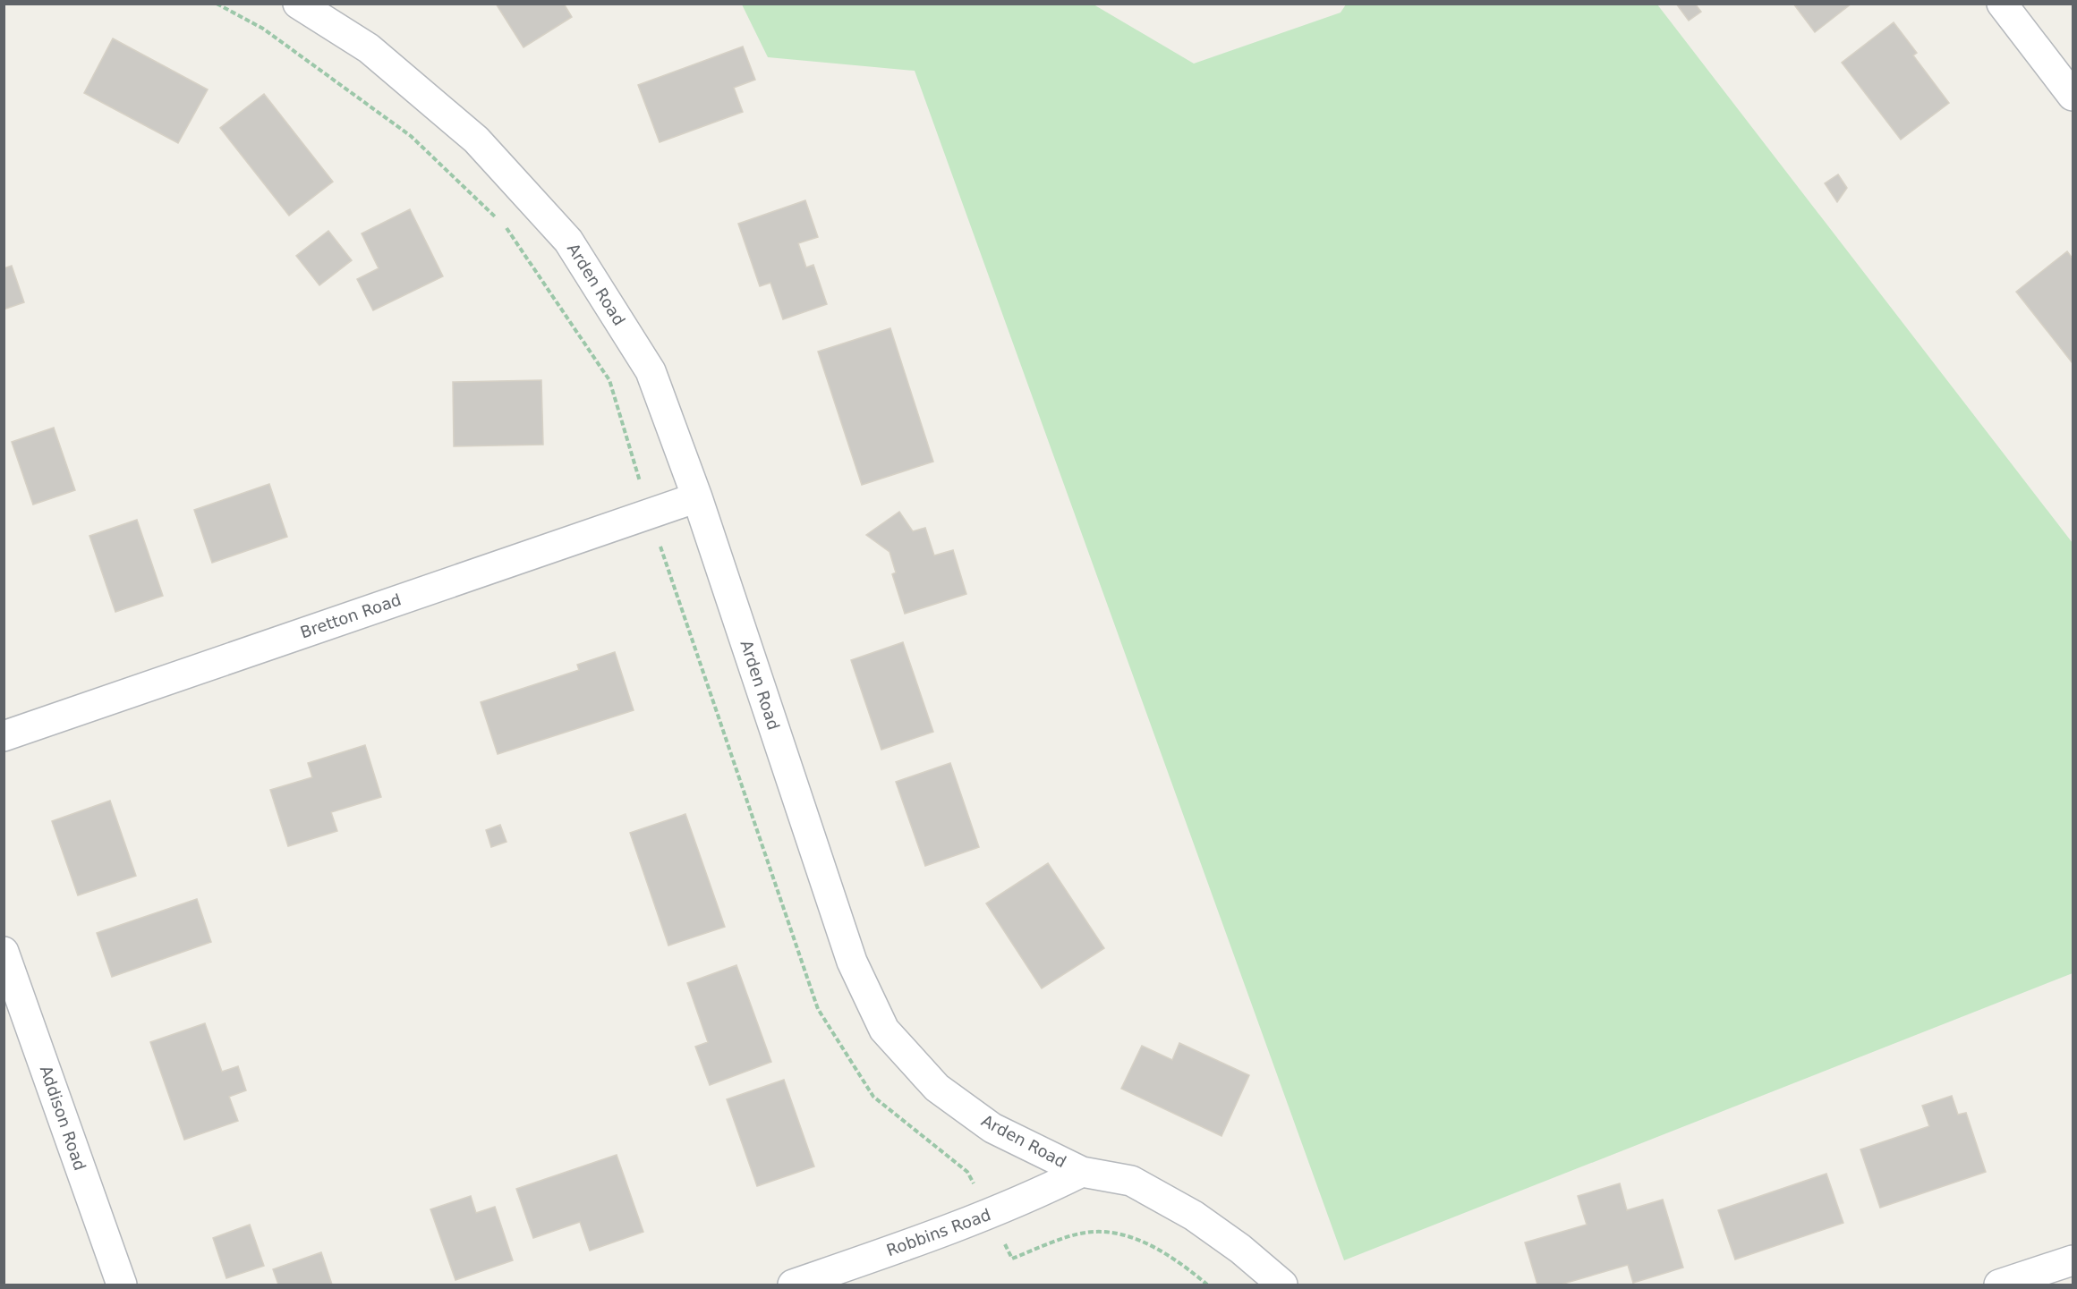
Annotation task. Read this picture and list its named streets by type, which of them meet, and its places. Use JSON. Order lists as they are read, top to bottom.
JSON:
{
  "streets": {
    "street": [
      "Arden Road",
      "Bretton Road",
      "Addison Road",
      "Robbins Road"
    ]
  },
  "crossings": [
    ["Arden Road", "Bretton Road"],
    ["Arden Road", "Robbins Road"]
  ]
}
